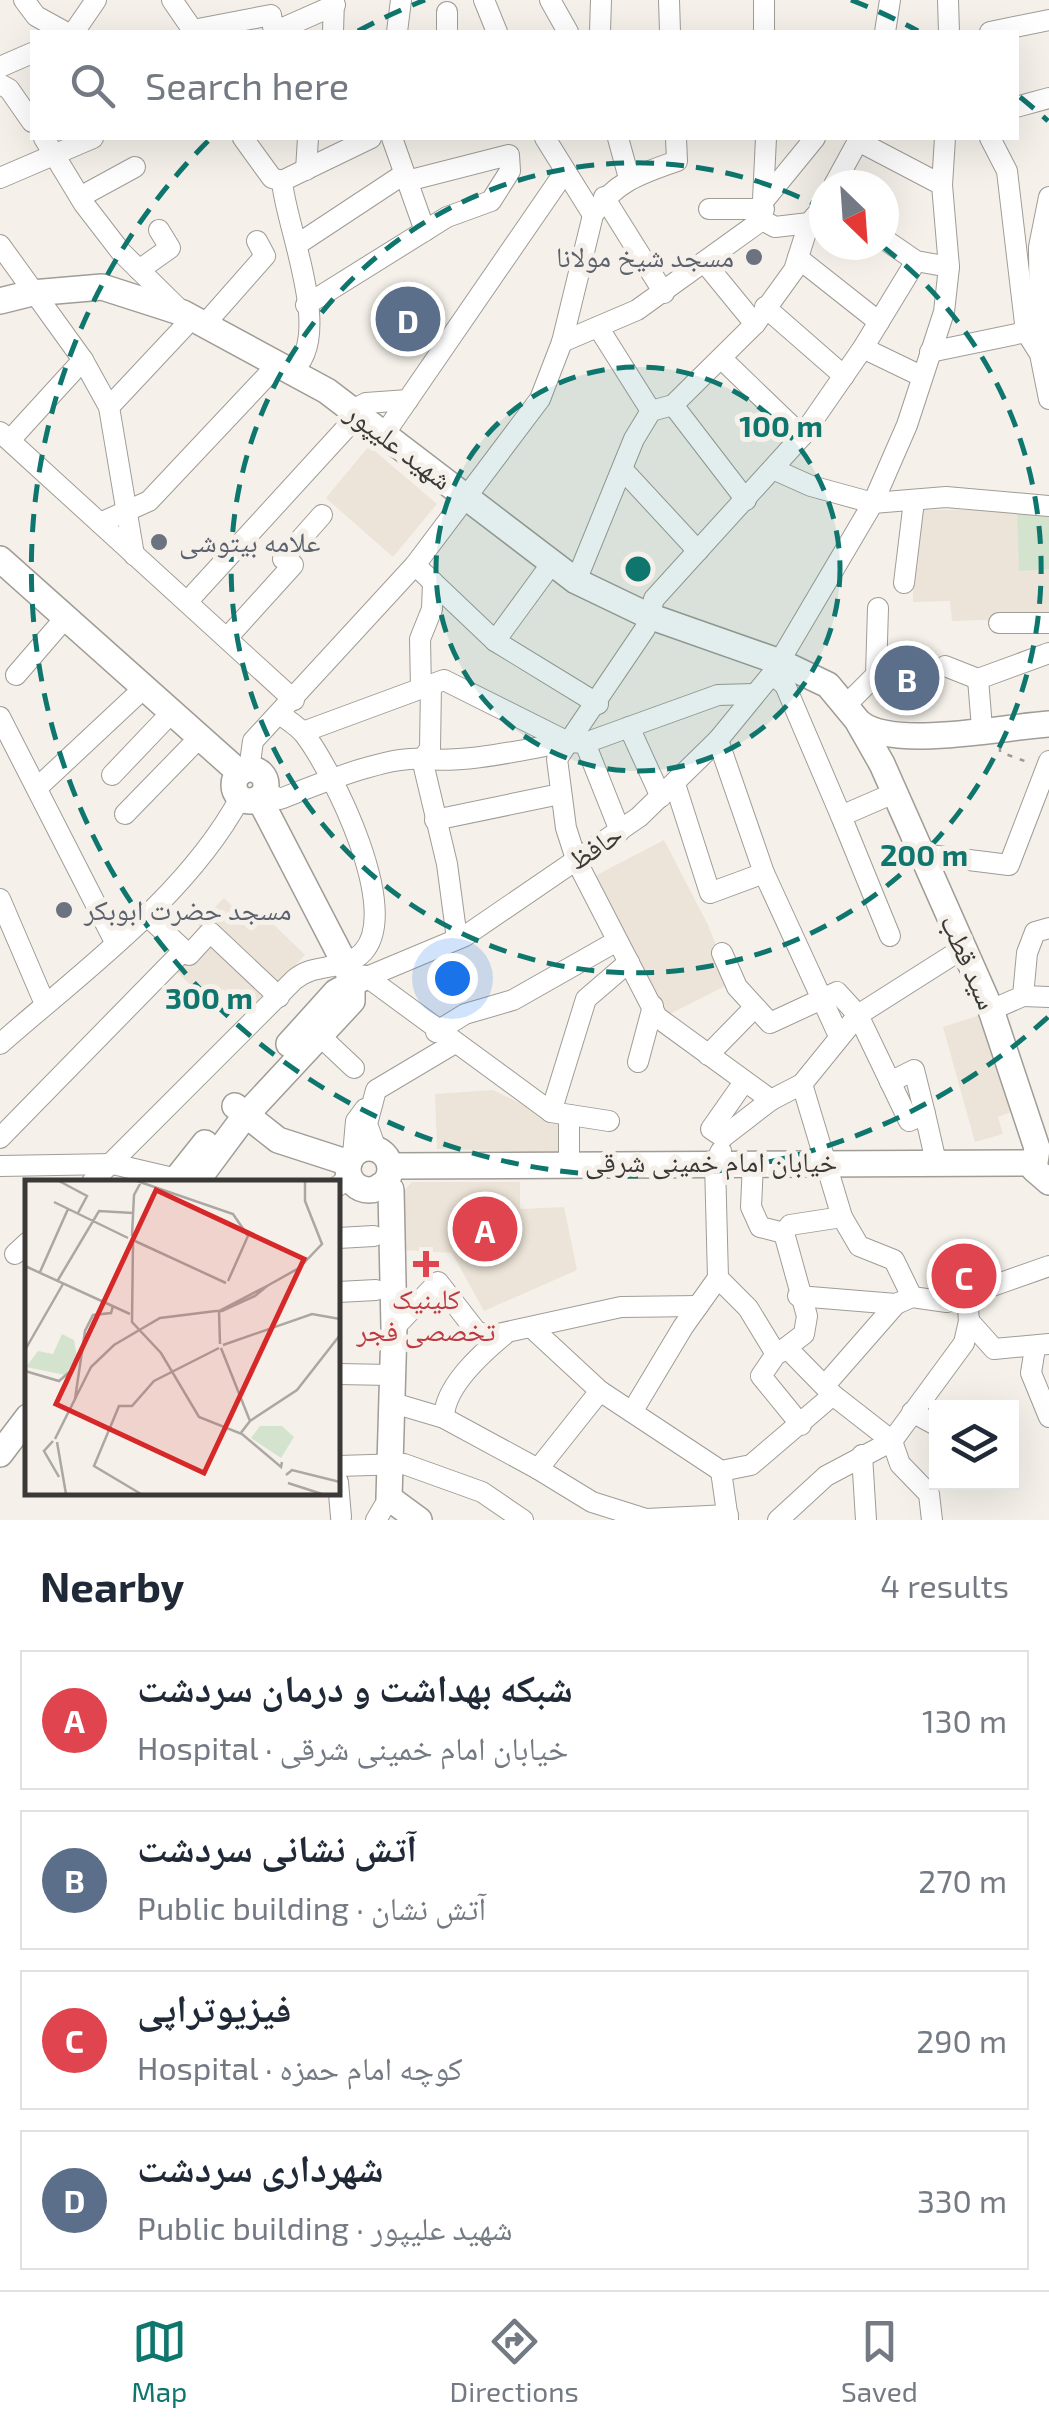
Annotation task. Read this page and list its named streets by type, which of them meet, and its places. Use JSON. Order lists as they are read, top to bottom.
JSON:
{
  "streets": {
    "main road": ["شهید علیپور", "سید قطب", "خیابان امام خمینی شرقی"],
    "street": ["حافظ"]
  },
  "crossings": [
    ["شهید علیپور", "حافظ"],
    ["شهید علیپور", "سید قطب"],
    ["سید قطب", "خیابان امام خمینی شرقی"]
  ],
  "places": {
    "other": ["مسجد شیخ مولانا", "علامه بیتوشی", "مسجد حضرت ابوبکر"],
    "health": ["کلینیک تخصصی فجر"]
  },
  "north": "bottom right",
  "page": {
    "search": "Search here",
    "pins": [
      "D",
      "B",
      "A",
      "C"
    ],
    "heading": ["Nearby", "4 results"],
    "list": [
      {
        "mark": "A",
        "name": "شبکه بهداشت و درمان سردشت",
        "note": "Hospital · خیابان امام خمینی شرقی",
        "value": "130 m"
      },
      {
        "mark": "B",
        "name": "آتش نشانی سردشت",
        "note": "Public building · آتش نشان",
        "value": "270 m"
      },
      {
        "mark": "C",
        "name": "فیزیوتراپی",
        "note": "Hospital · کوچه امام حمزه",
        "value": "290 m"
      },
      {
        "mark": "D",
        "name": "شهرداری سردشت",
        "note": "Public building · شهید علیپور",
        "value": "330 m"
      }
    ],
    "nav": ["Map", "Directions", "Saved"]
  },
  "rings": ["100 m", "200 m", "300 m"]
}
